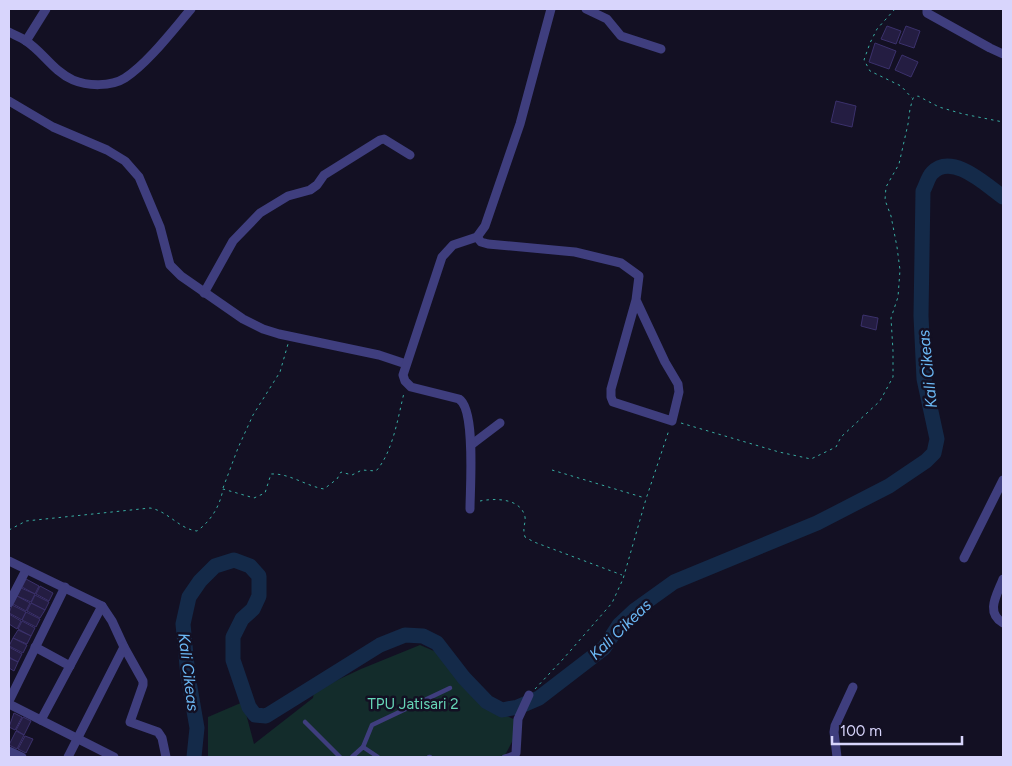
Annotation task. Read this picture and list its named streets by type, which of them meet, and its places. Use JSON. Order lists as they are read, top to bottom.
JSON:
{
  "water": ["Kali Cikeas"],
  "parks": ["TPU Jatisari 2"],
  "scale_bar": "100 m"
}
